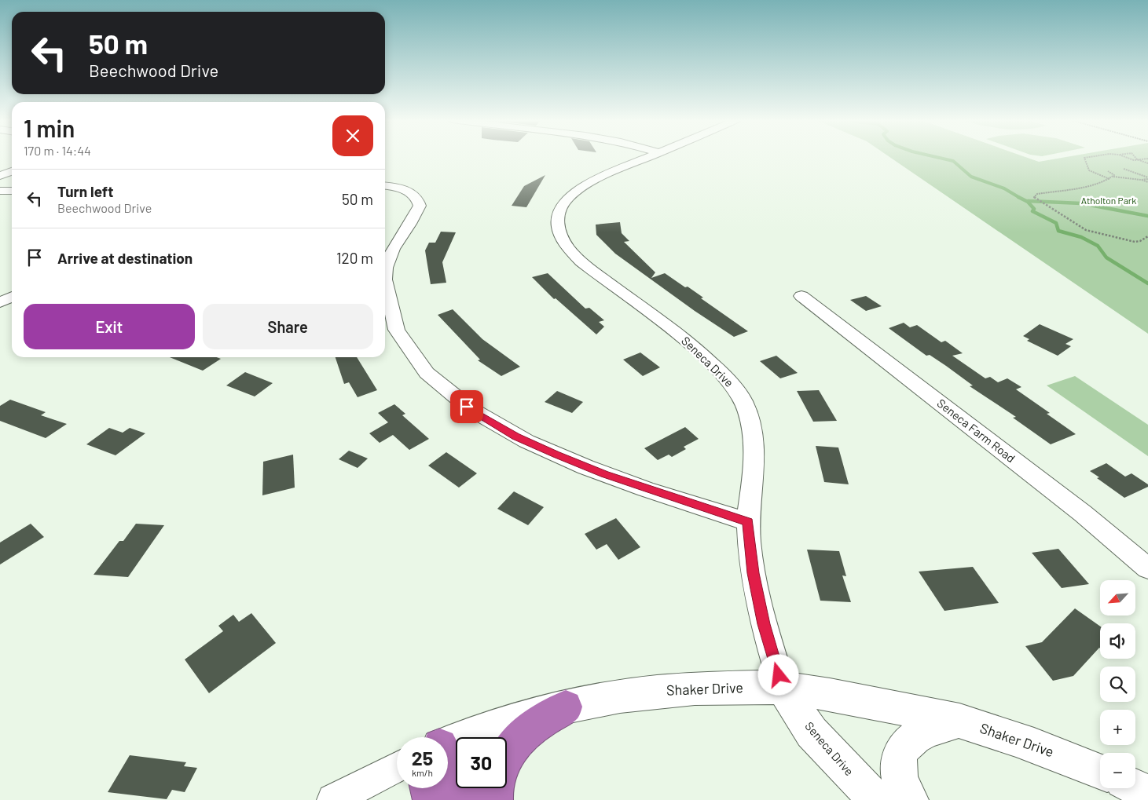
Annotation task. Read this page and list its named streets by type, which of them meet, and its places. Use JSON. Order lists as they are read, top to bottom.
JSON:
{
  "streets": {
    "street": ["Seneca Drive", "Seneca Farm Road", "Shaker Drive"]
  },
  "crossings": [
    ["Seneca Drive", "Shaker Drive"]
  ],
  "parks": ["Atholton Park"],
  "north": "bottom left",
  "page": {
    "turn": ["50 m", "Beechwood Drive"],
    "heading": ["1 min", "170 m · 14:44"],
    "list": [
      {
        "name": "Turn left",
        "note": "Beechwood Drive",
        "value": "50 m"
      },
      {
        "name": "Arrive at destination",
        "value": "120 m"
      }
    ],
    "buttons": ["Exit", "Share"],
    "map_buttons": ["+", "−"],
    "speed": "25 km/h",
    "limit": "30"
  }
}
